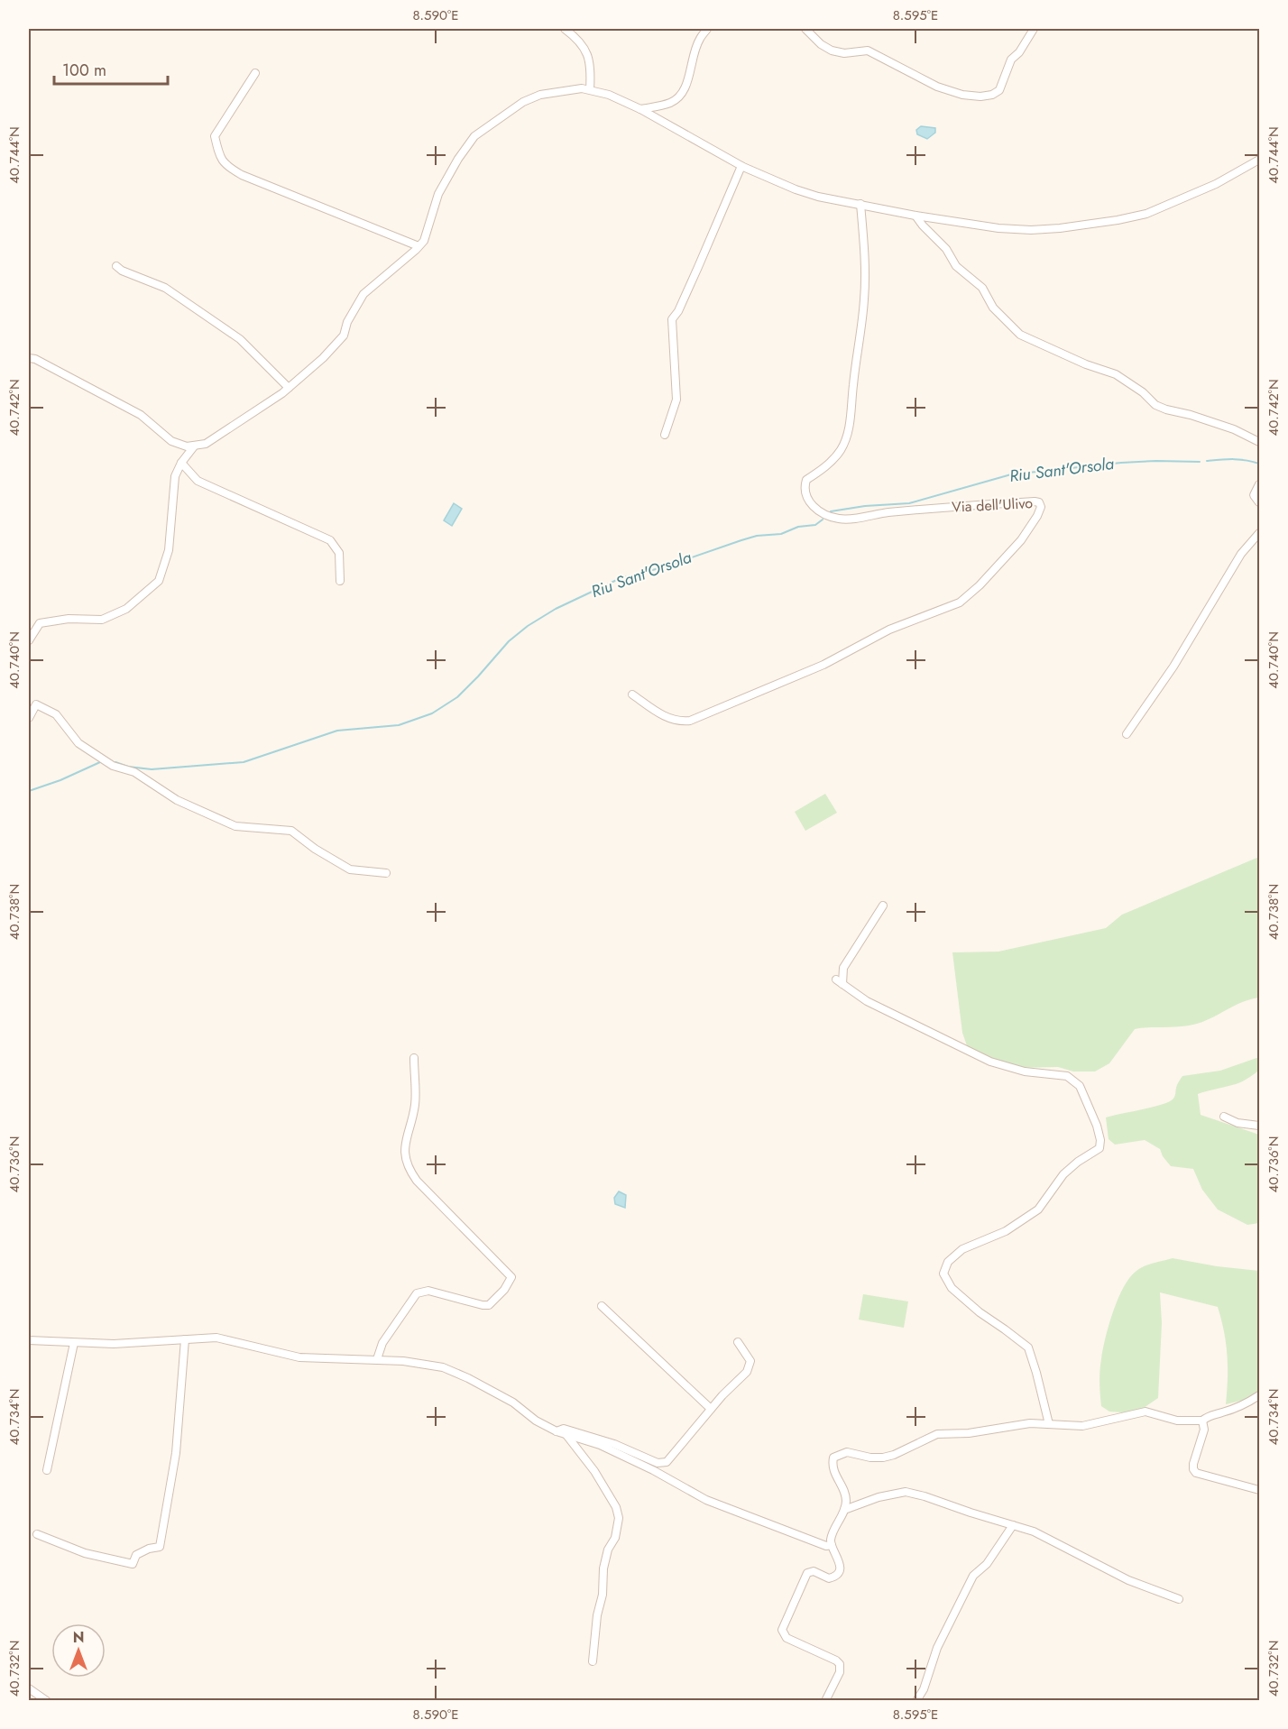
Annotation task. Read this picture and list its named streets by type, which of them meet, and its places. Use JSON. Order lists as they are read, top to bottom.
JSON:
{
  "streets": {
    "street": ["Via dell'Ulivo"]
  },
  "water": ["Riu Sant'Orsola"],
  "scale_bar": "100 m",
  "north": "top",
  "coordinates": [
    "8.590°E",
    "8.595°E",
    "40.744°N",
    "40.742°N",
    "40.740°N",
    "40.738°N",
    "40.736°N",
    "40.734°N",
    "40.732°N"
  ]
}
